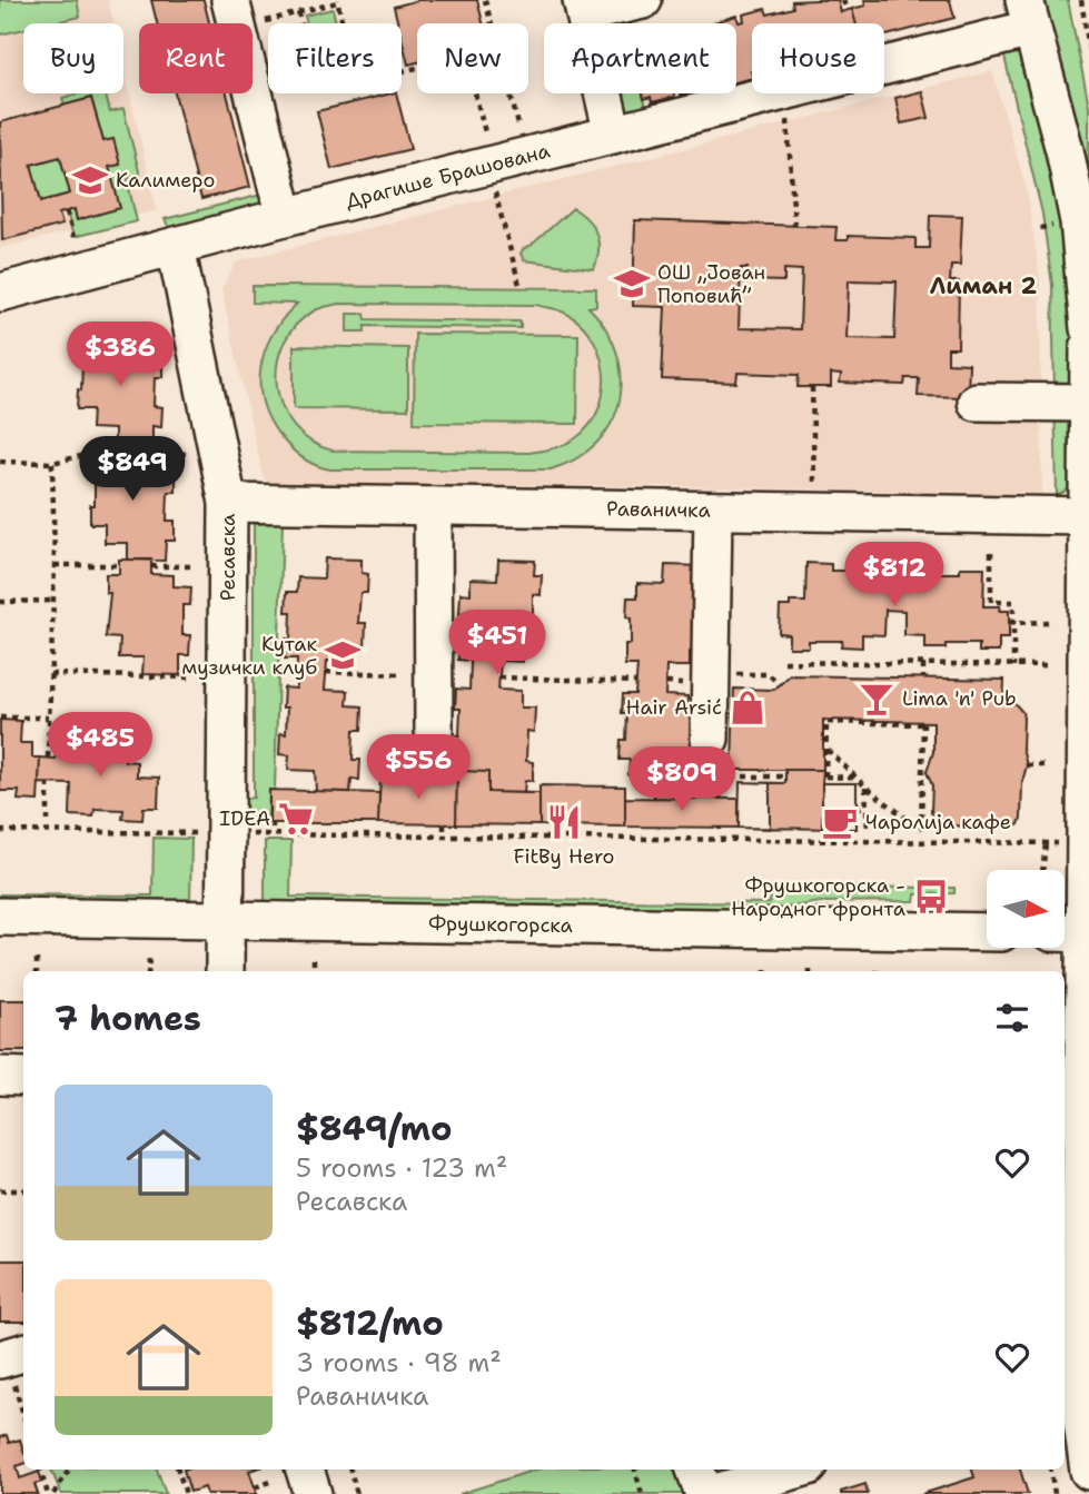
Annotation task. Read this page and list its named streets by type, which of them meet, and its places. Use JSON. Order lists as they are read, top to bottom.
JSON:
{
  "streets": {
    "street": [
      "Драгише Брашована",
      "Раваничка",
      "Ресавска",
      "Фрушкогорска"
    ]
  },
  "crossings": [
    ["Драгише Брашована", "Ресавска"],
    ["Раваничка", "Ресавска"],
    ["Ресавска", "Фрушкогорска"]
  ],
  "districts": ["Лиман 2"],
  "places": {
    "school or university": ["Калимеро", "ОШ „Јован Поповић”", "Кутак музички клуб"],
    "bar": ["Lima 'n' Pub"],
    "shop": ["Hair Arsić"],
    "supermarket": ["IDEA"],
    "restaurant": ["FitBy Hero"],
    "cafe": ["Чаролија кафе"],
    "bus stop": ["Фрушкогорска - Народног фронта"]
  },
  "north": "right",
  "page": {
    "chip": [
      "Buy",
      "Rent",
      "Filters",
      "New",
      "Apartment",
      "House"
    ],
    "price": [
      "$386",
      "$849",
      "$812",
      "$451",
      "$485",
      "$556",
      "$809"
    ],
    "heading": "7 homes",
    "list": [
      {
        "name": "$849/mo",
        "note": "5 rooms · 123 m² · Ресавска"
      },
      {
        "name": "$812/mo",
        "note": "3 rooms · 98 m² · Раваничка"
      }
    ]
  }
}
